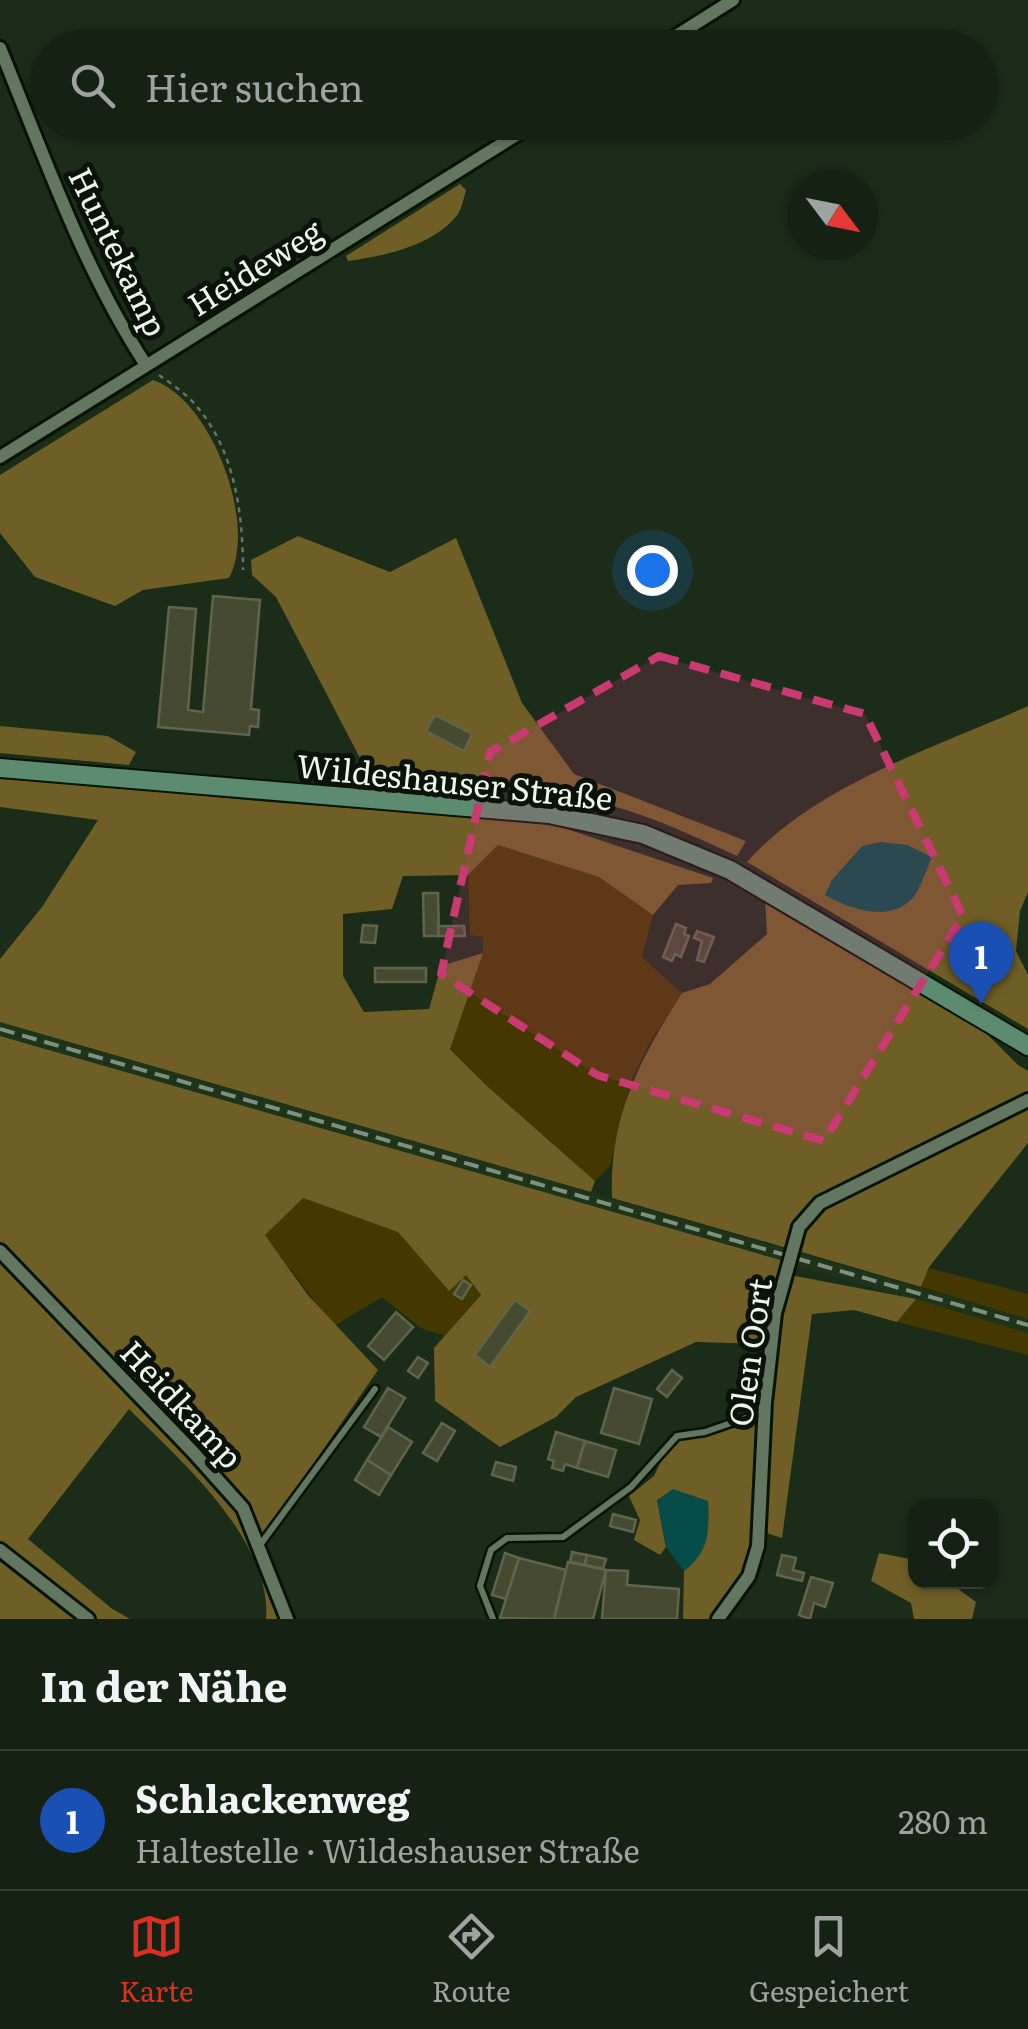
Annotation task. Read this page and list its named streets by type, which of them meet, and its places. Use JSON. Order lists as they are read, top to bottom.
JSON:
{
  "streets": {
    "main road": ["Wildeshauser Straße"],
    "street": [
      "Huntekamp",
      "Heideweg",
      "Olen Oort",
      "Heidkamp"
    ]
  },
  "crossings": [
    ["Huntekamp", "Heideweg"]
  ],
  "north": "bottom right",
  "page": {
    "search": "Hier suchen",
    "pins": "1",
    "heading": "In der Nähe",
    "list": [
      {
        "mark": "1",
        "name": "Schlackenweg",
        "note": "Haltestelle · Wildeshauser Straße",
        "value": "280 m"
      }
    ],
    "nav": ["Karte", "Route", "Gespeichert"]
  }
}
